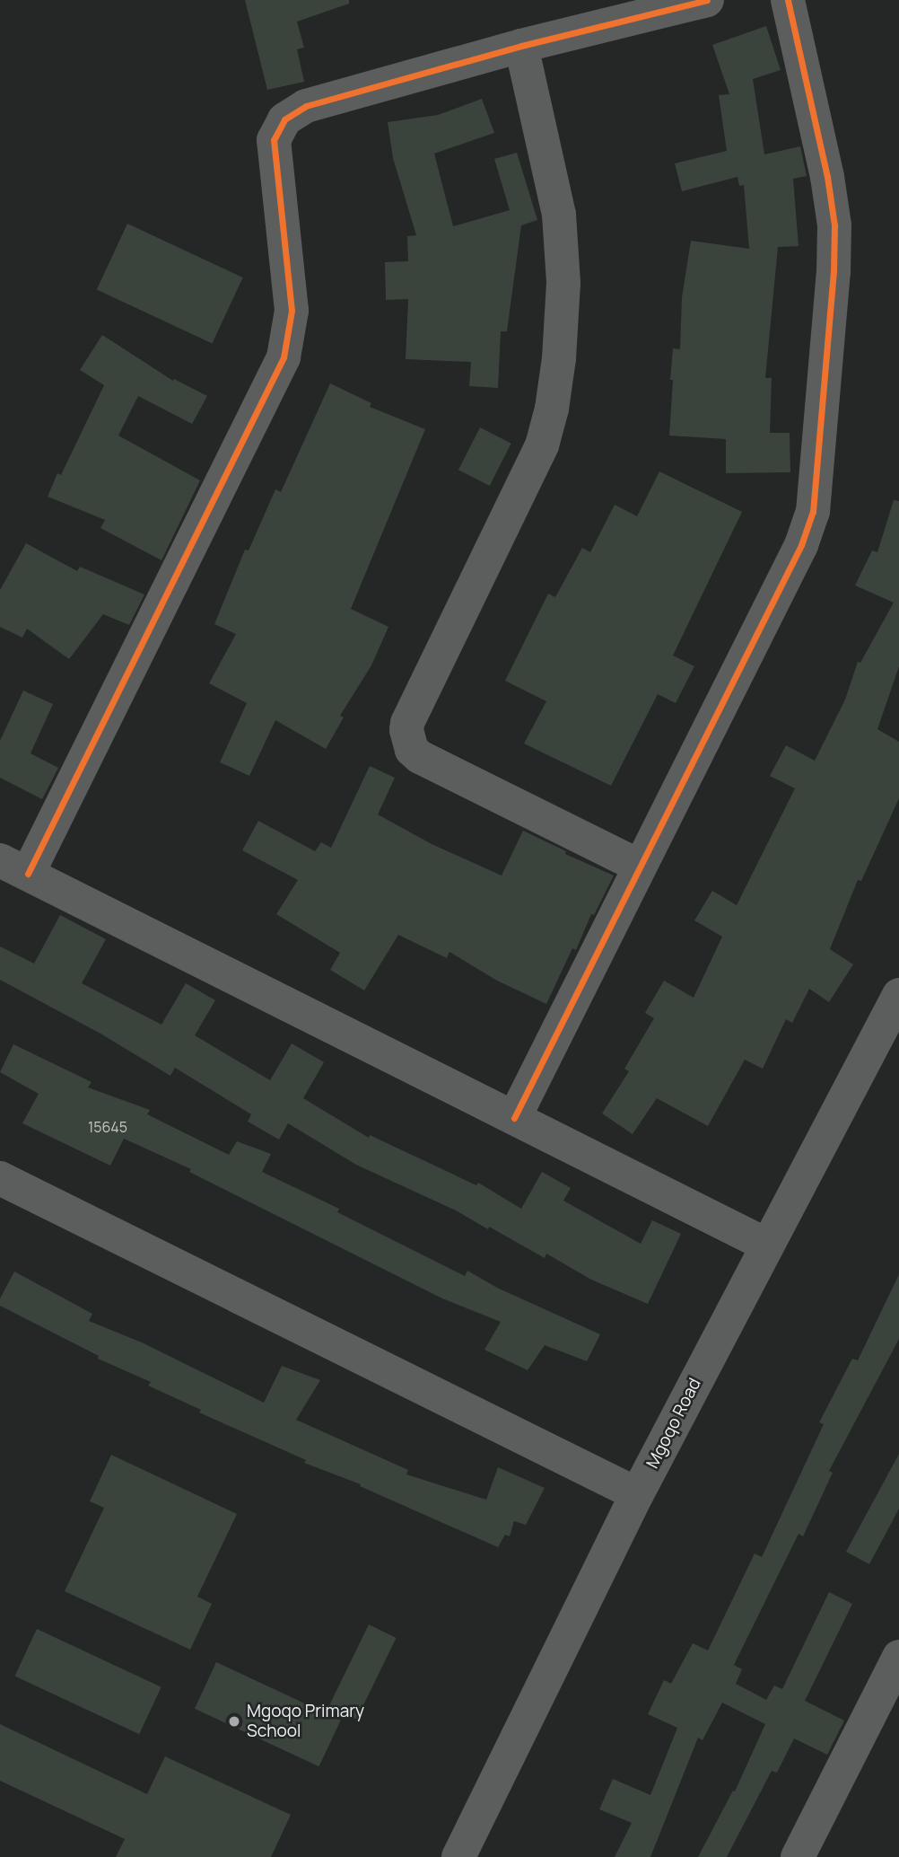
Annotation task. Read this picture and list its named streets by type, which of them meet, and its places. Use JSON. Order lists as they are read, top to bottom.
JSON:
{
  "streets": {
    "street": ["Mgoqo Road"]
  },
  "places": ["Mgoqo Primary School"],
  "house_numbers": ["15645"]
}
